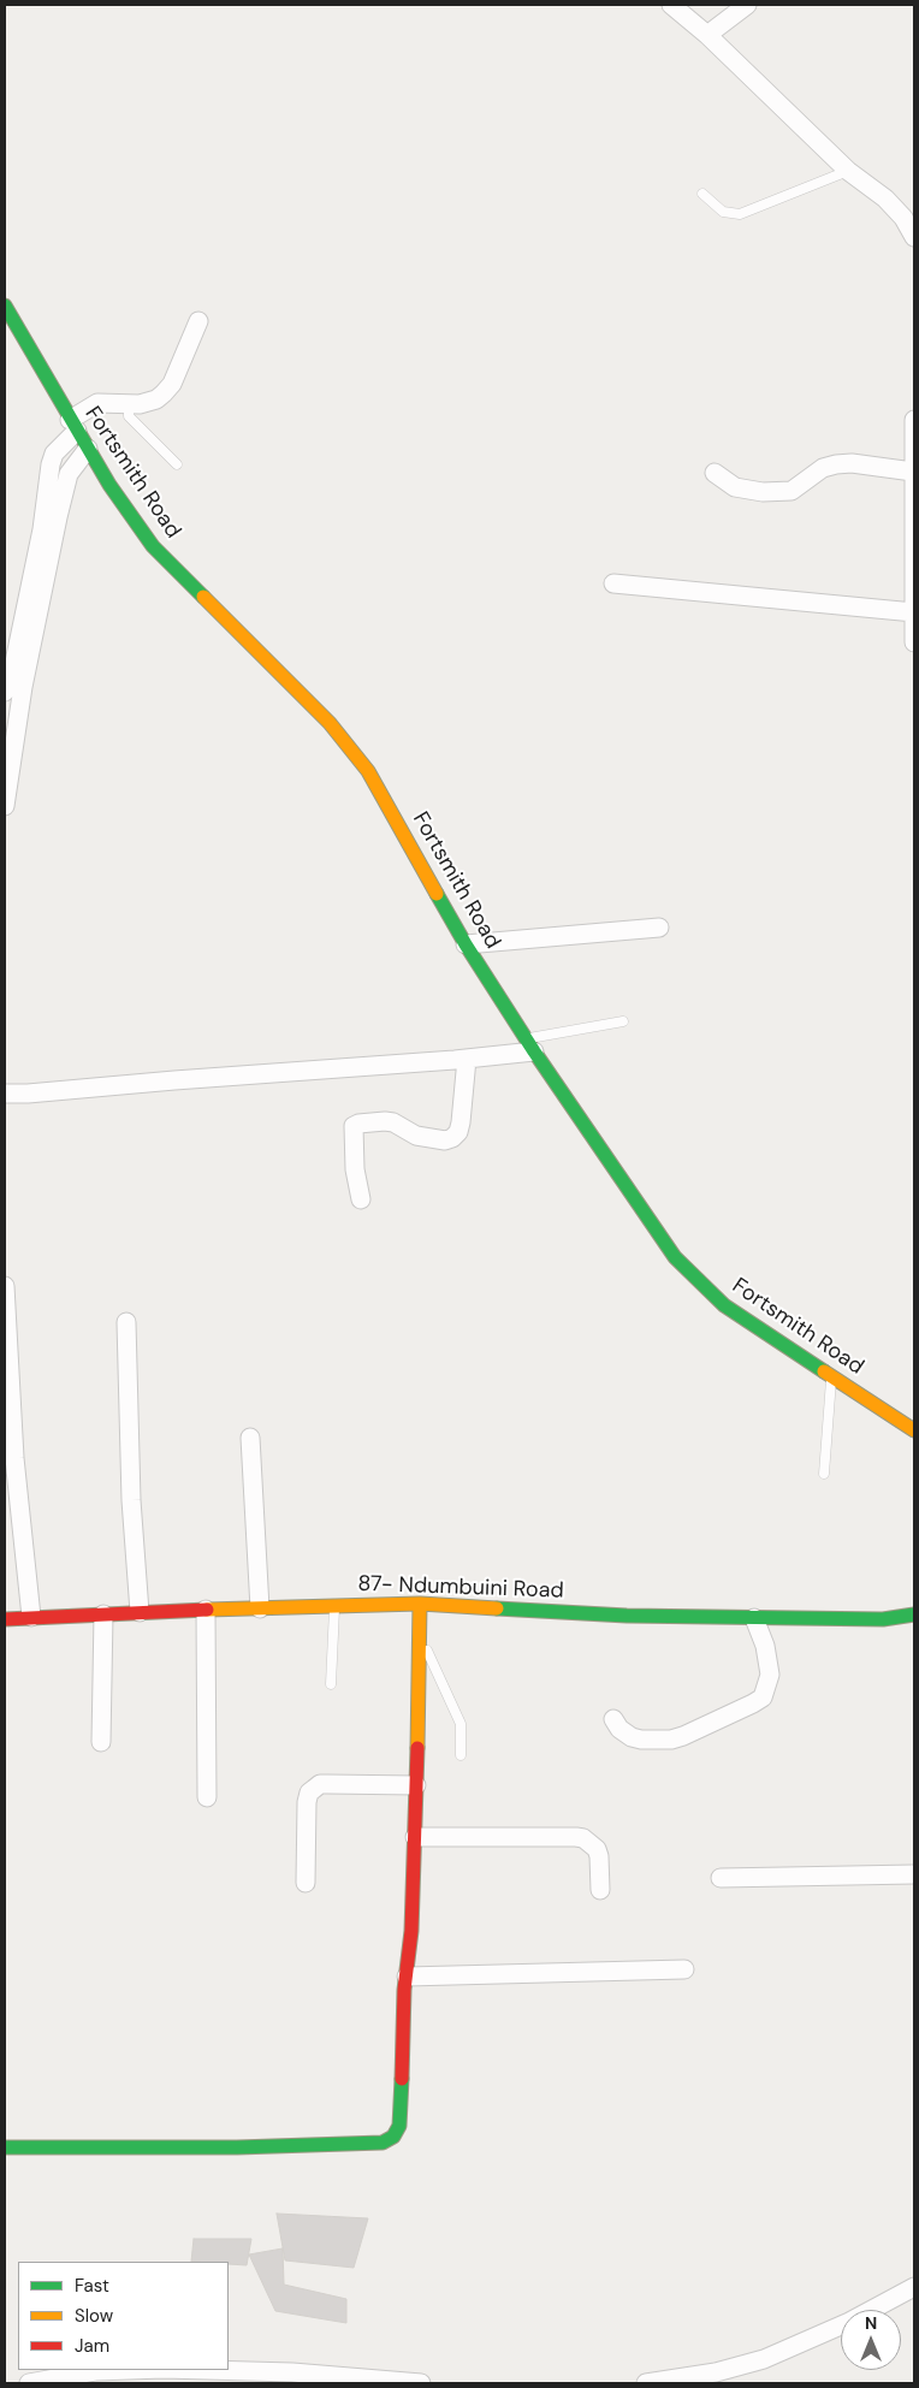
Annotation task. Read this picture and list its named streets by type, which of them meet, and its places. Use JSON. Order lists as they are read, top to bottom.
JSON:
{
  "streets": {
    "street": ["Fortsmith Road", "87- Ndumbuini Road"]
  },
  "legend": ["Fast", "Slow", "Jam"],
  "north": "top"
}
